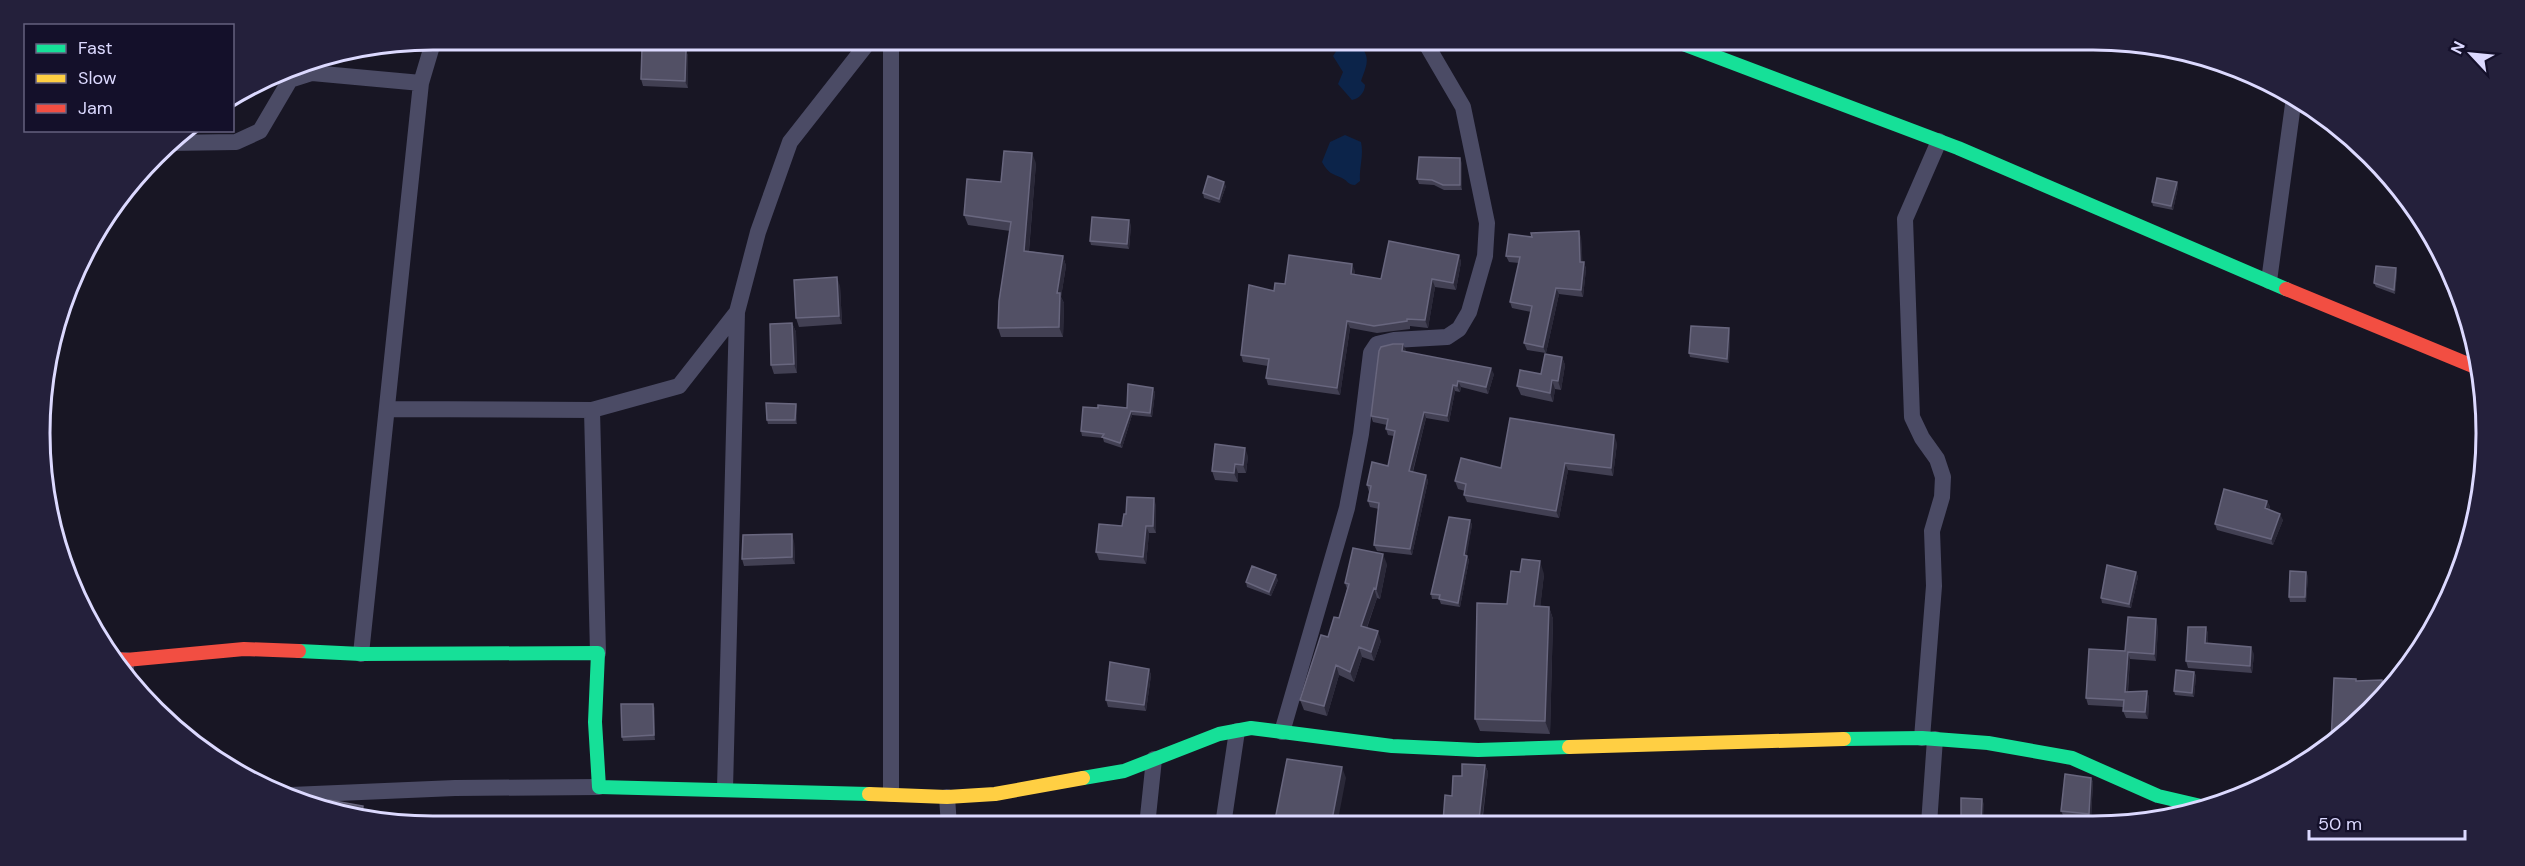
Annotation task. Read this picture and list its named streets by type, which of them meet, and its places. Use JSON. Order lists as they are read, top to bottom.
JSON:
{
  "legend": ["Fast", "Slow", "Jam"],
  "scale_bar": "50 m",
  "north": "top left"
}
